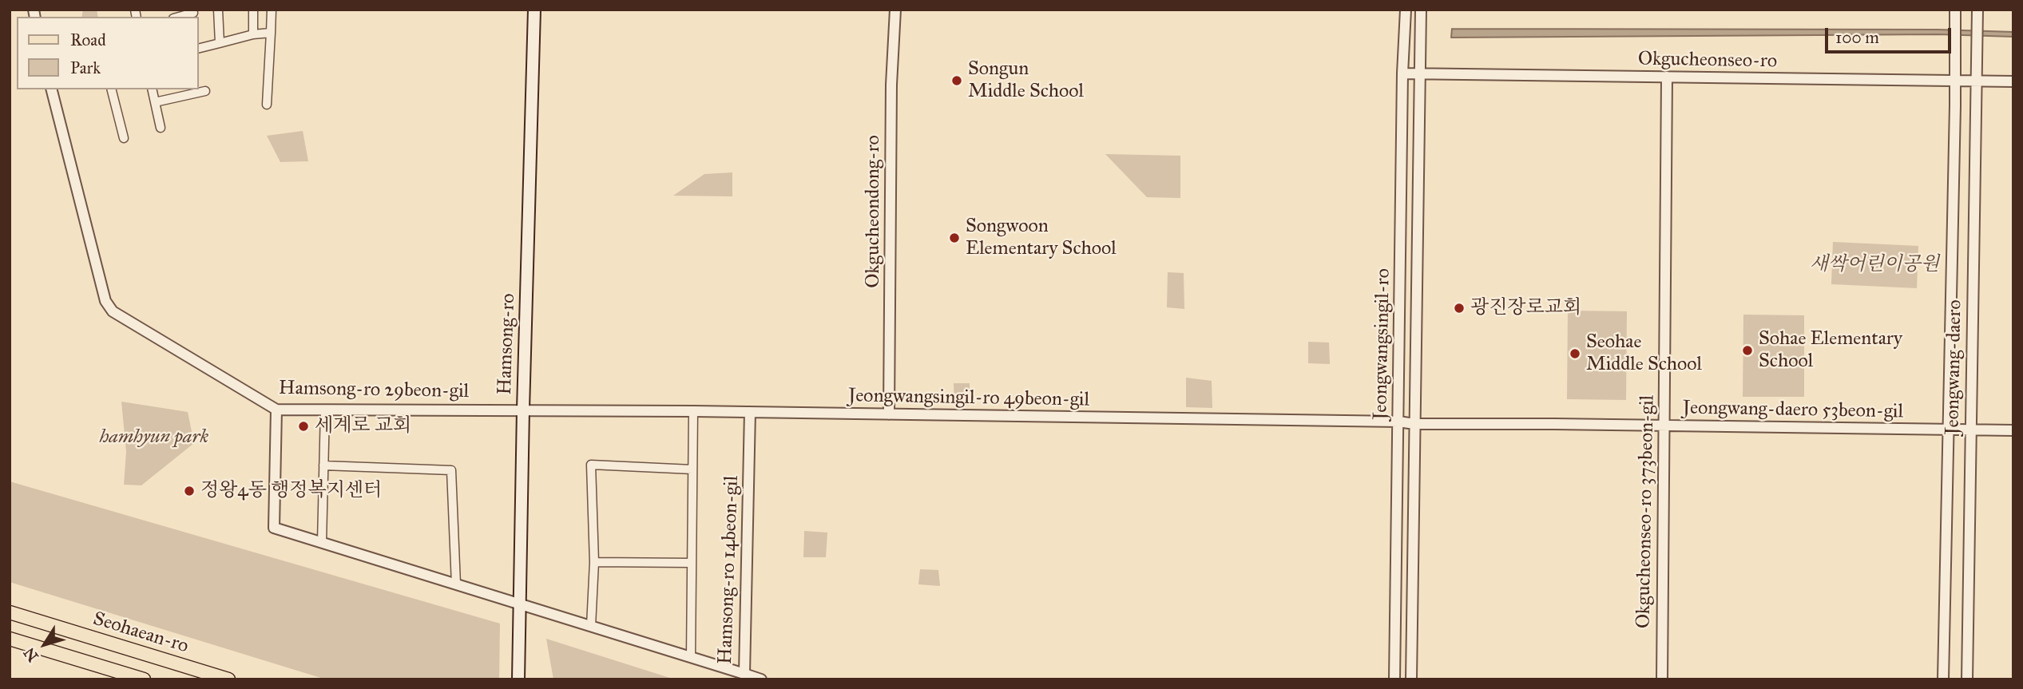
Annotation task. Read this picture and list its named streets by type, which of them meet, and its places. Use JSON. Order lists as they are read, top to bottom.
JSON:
{
  "streets": {
    "main road": ["Hamsong-ro", "Seohaean-ro"],
    "street": [
      "Okgucheonseo-ro",
      "Okgucheondong-ro",
      "Jeongwangsingil-ro",
      "Jeongwang-daero",
      "Hamsong-ro 29beon-gil",
      "Jeongwangsingil-ro 49beon-gil",
      "Jeongwang-daero 53beon-gil",
      "Okgucheonseo-ro 373beon-gil",
      "Hamsong-ro 14beon-gil"
    ]
  },
  "crossings": [
    ["Okgucheonseo-ro", "Jeongwangsingil-ro"],
    ["Okgucheonseo-ro", "Jeongwang-daero"],
    ["Okgucheonseo-ro", "Okgucheonseo-ro 373beon-gil"],
    ["Okgucheondong-ro", "Jeongwangsingil-ro 49beon-gil"],
    ["Hamsong-ro", "Hamsong-ro 29beon-gil"],
    ["Hamsong-ro", "Jeongwangsingil-ro 49beon-gil"],
    ["Hamsong-ro", "Hamsong-ro 14beon-gil"],
    ["Jeongwangsingil-ro", "Jeongwangsingil-ro 49beon-gil"],
    ["Jeongwangsingil-ro", "Jeongwang-daero 53beon-gil"],
    ["Jeongwang-daero", "Jeongwang-daero 53beon-gil"],
    ["Hamsong-ro 29beon-gil", "Jeongwangsingil-ro 49beon-gil"],
    ["Hamsong-ro 29beon-gil", "Hamsong-ro 14beon-gil"],
    ["Jeongwangsingil-ro 49beon-gil", "Jeongwang-daero 53beon-gil"],
    ["Jeongwangsingil-ro 49beon-gil", "Hamsong-ro 14beon-gil"],
    ["Jeongwang-daero 53beon-gil", "Okgucheonseo-ro 373beon-gil"]
  ],
  "parks": ["새싹어린이공원", "hamhyun park"],
  "places": [
    "Songun Middle School",
    "Songwoon Elementary School",
    "광진장로교회",
    "Sohae Elementary School",
    "Seohae Middle School",
    "세계로 교회",
    "정왕4동 행정복지센터"
  ],
  "legend": ["Road", "Park"],
  "scale_bar": "100 m",
  "north": "bottom left"
}
